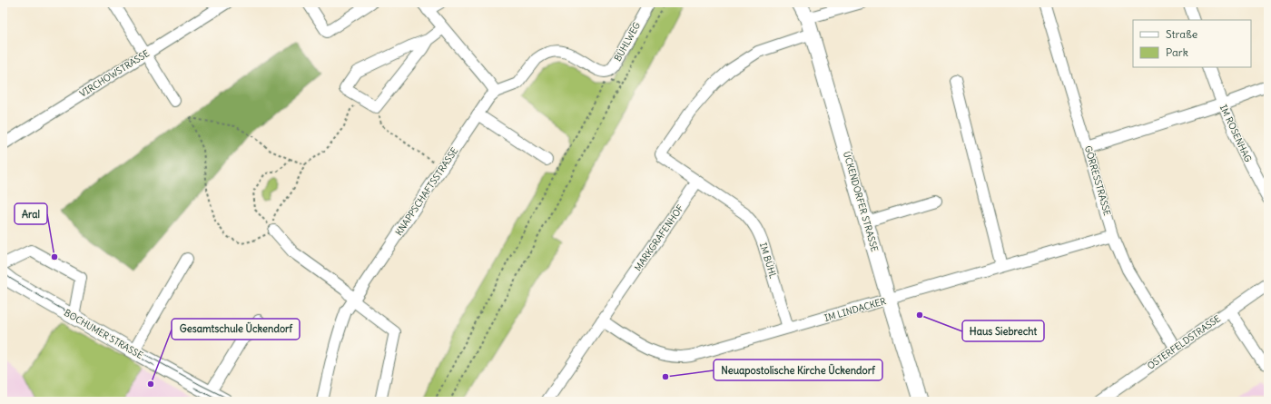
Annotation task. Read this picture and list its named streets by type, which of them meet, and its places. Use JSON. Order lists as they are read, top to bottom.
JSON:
{
  "streets": {
    "main road": ["ÜCKENDORFER STRASSE", "BOCHUMER STRASSE"],
    "street": [
      "BÜHLWEG",
      "VIRCHOWSTRASSE",
      "IM ROSENHAG",
      "GÖRRESSTRASSE",
      "KNAPPSCHAFTSSTRASSE",
      "MARKGRAFENHOF",
      "IM BÜHL",
      "IM LINDACKER",
      "OSTERFELDSTRASSE"
    ]
  },
  "crossings": [
    ["BÜHLWEG", "KNAPPSCHAFTSSTRASSE"],
    ["GÖRRESSTRASSE", "IM LINDACKER"],
    ["GÖRRESSTRASSE", "OSTERFELDSTRASSE"],
    ["ÜCKENDORFER STRASSE", "IM LINDACKER"],
    ["MARKGRAFENHOF", "IM BÜHL"],
    ["MARKGRAFENHOF", "IM LINDACKER"],
    ["IM BÜHL", "IM LINDACKER"]
  ],
  "places": [
    "Aral",
    "Haus Siebrecht",
    "Neuapostolische Kirche Ückendorf",
    "Gesamtschule Ückendorf"
  ],
  "legend": ["Straße", "Park"]
}
